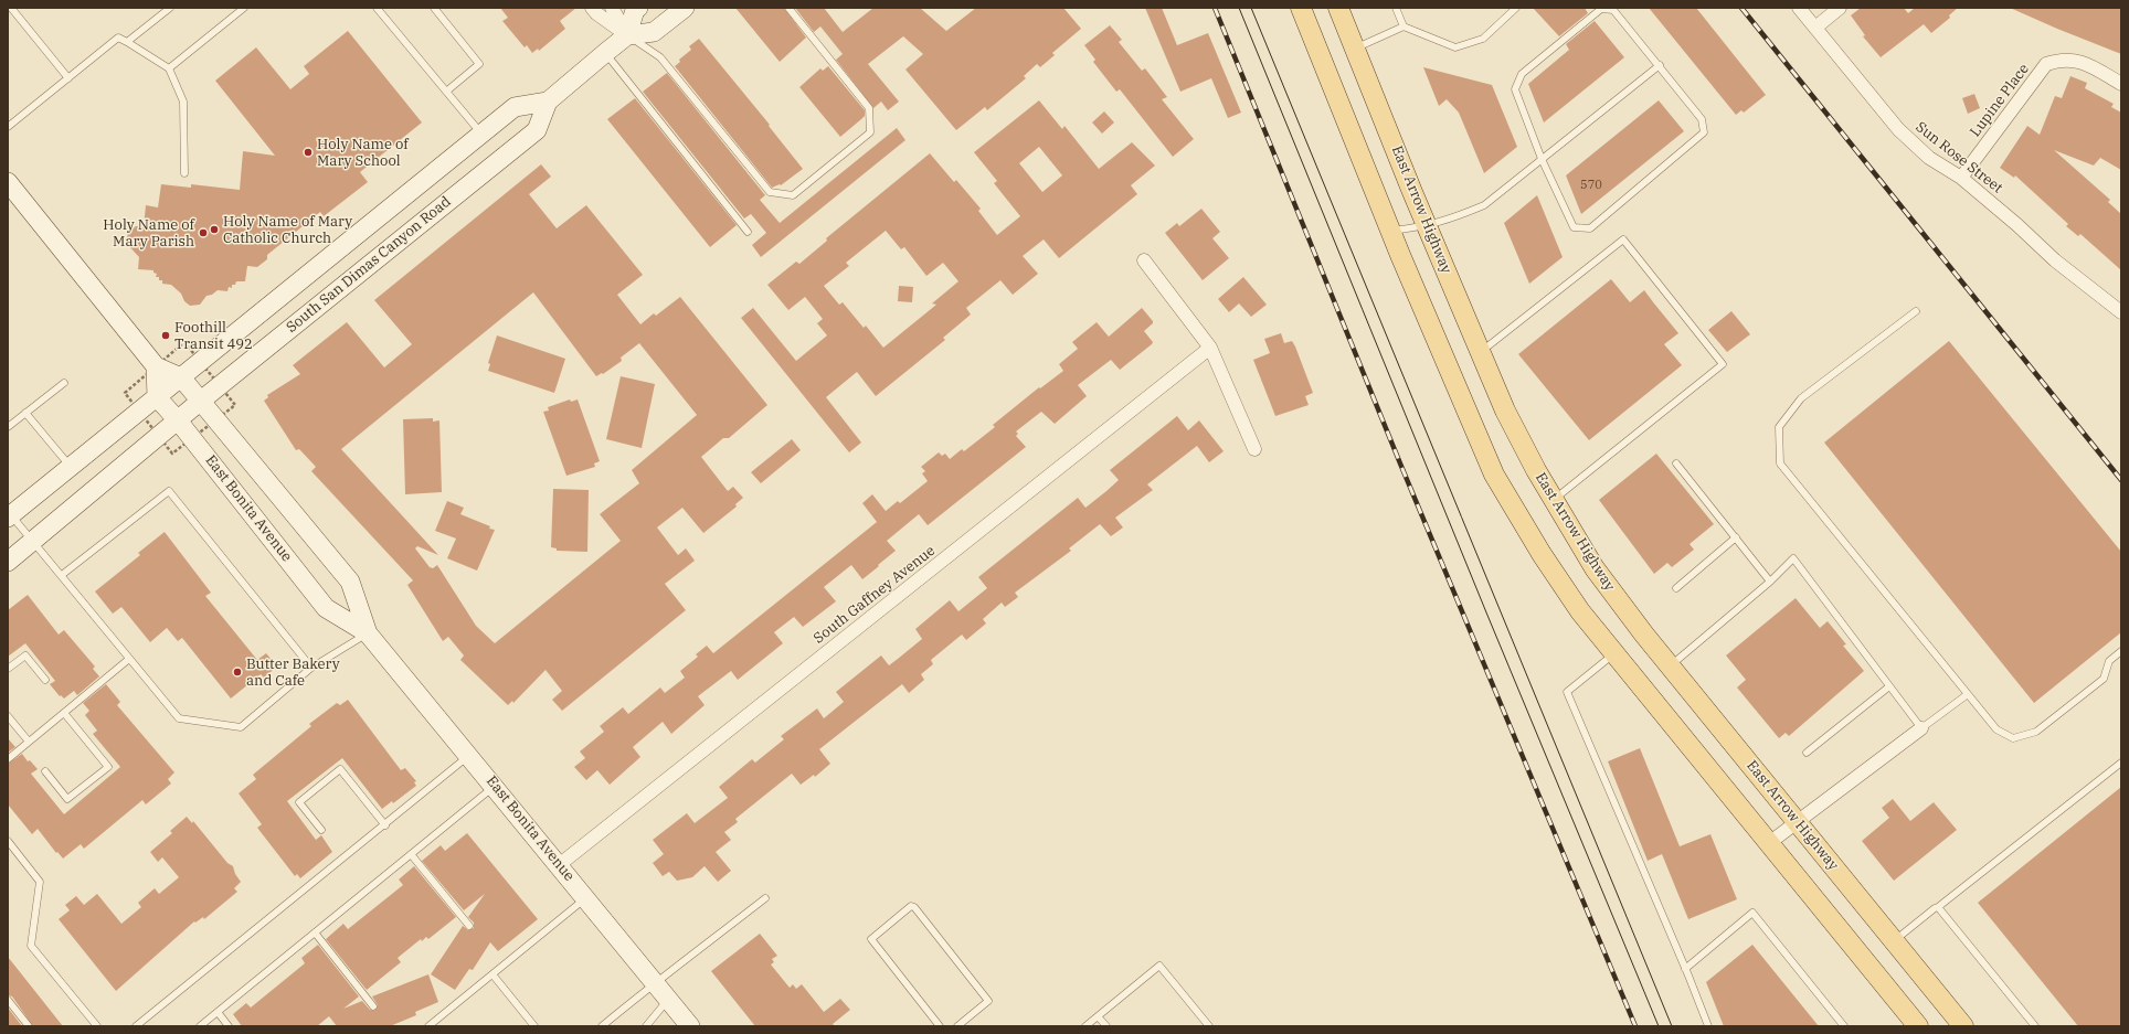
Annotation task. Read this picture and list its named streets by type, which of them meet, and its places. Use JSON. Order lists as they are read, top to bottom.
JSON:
{
  "streets": {
    "main road": ["East Arrow Highway", "South San Dimas Canyon Road", "East Bonita Avenue"],
    "street": ["Lupine Place", "Sun Rose Street", "South Gaffney Avenue"]
  },
  "crossings": [
    ["Lupine Place", "Sun Rose Street"],
    ["South San Dimas Canyon Road", "East Bonita Avenue"],
    ["East Bonita Avenue", "South Gaffney Avenue"]
  ],
  "places": [
    "Holy Name of Mary School",
    "Holy Name of Mary Catholic Church",
    "Holy Name of Mary Parish",
    "Foothill Transit 492",
    "Butter Bakery and Cafe"
  ],
  "house_numbers": ["570"]
}
